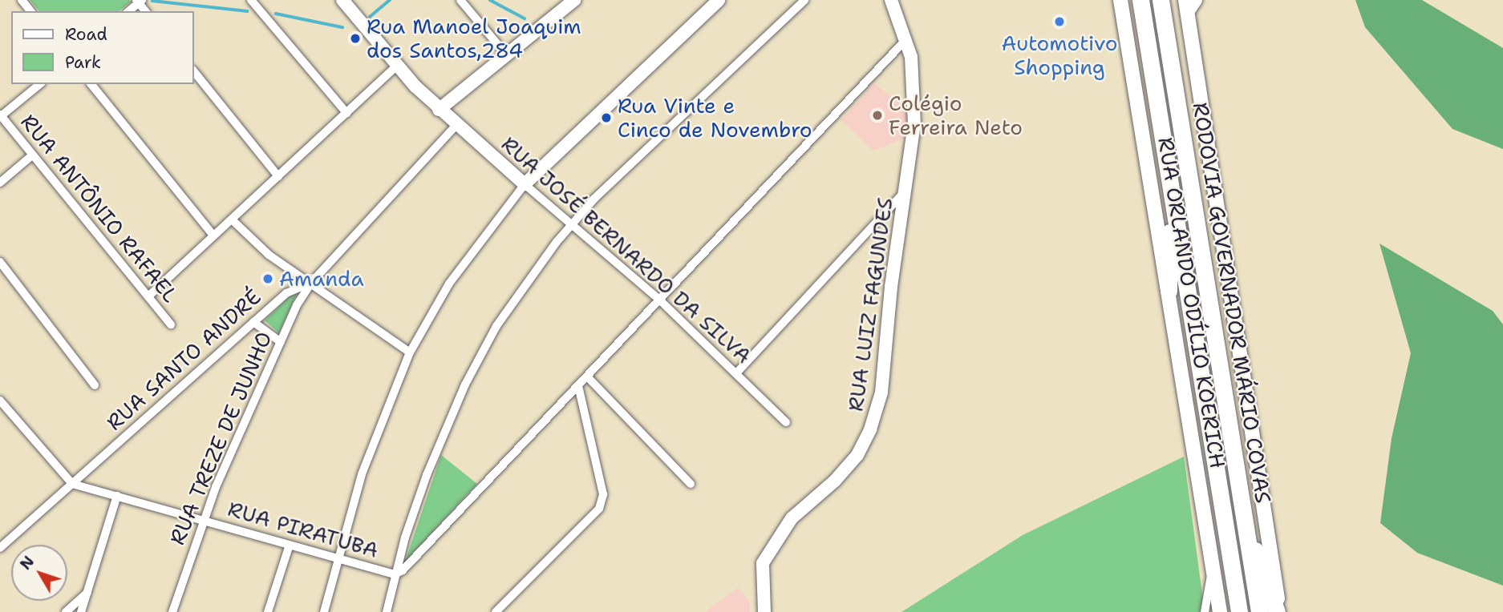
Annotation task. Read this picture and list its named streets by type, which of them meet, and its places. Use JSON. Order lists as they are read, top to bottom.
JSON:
{
  "streets": {
    "highway": ["RODOVIA GOVERNADOR MÁRIO COVAS"],
    "main road": ["RUA JOSÉ BERNARDO DA SILVA", "RUA ORLANDO ODÍLIO KOERICH", "RUA LUIZ FAGUNDES"],
    "street": [
      "RUA ANTÔNIO RAFAEL",
      "RUA SANTO ANDRÉ",
      "RUA TREZE DE JUNHO",
      "RUA PIRATUBA"
    ]
  },
  "crossings": [
    ["RUA JOSÉ BERNARDO DA SILVA", "RUA SANTO ANDRÉ"],
    ["RUA SANTO ANDRÉ", "RUA TREZE DE JUNHO"],
    ["RUA SANTO ANDRÉ", "RUA PIRATUBA"],
    ["RUA TREZE DE JUNHO", "RUA PIRATUBA"]
  ],
  "places": [
    "Automotivo Shopping",
    "Rua Manoel Joaquim dos Santos,284",
    "Colégio Ferreira Neto",
    "Rua Vinte e Cinco de Novembro",
    "Amanda"
  ],
  "legend": ["Road", "Park"],
  "north": "top left"
}
